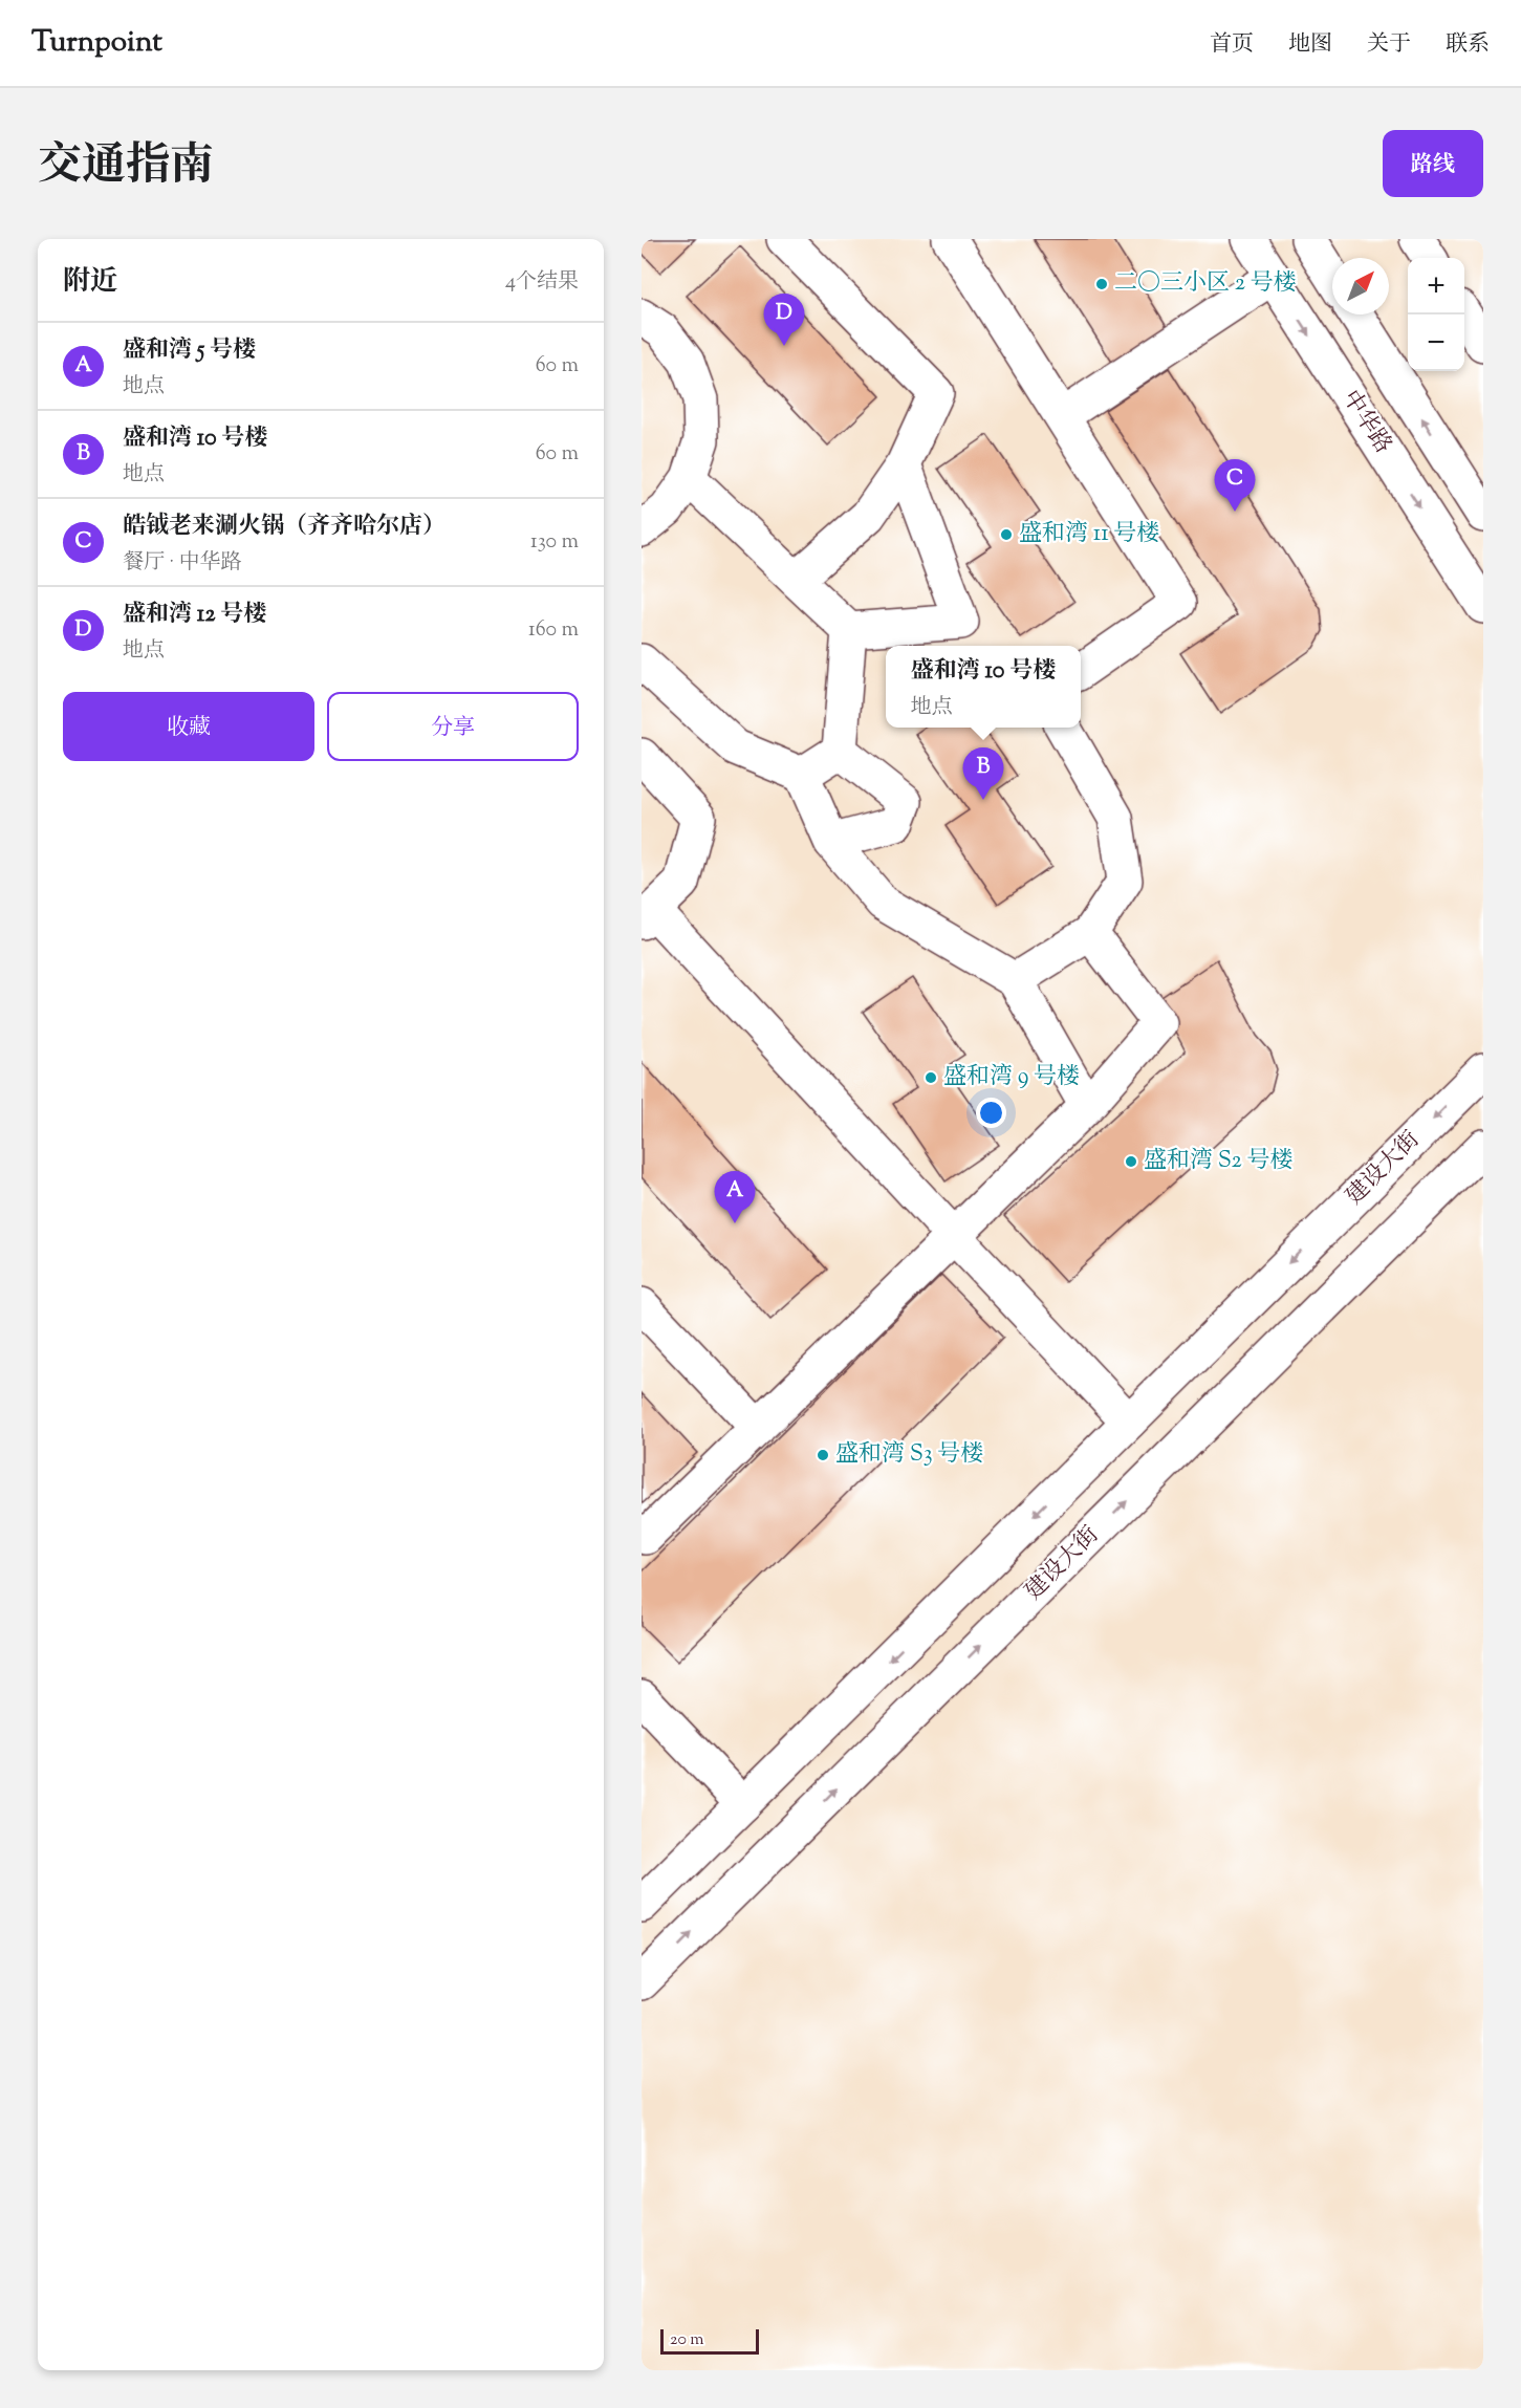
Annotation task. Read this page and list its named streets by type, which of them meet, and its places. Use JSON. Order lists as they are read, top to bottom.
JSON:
{
  "streets": {
    "street": ["中华路", "建设大街"]
  },
  "places": [
    "二〇三小区 2 号楼",
    "盛和湾 11 号楼",
    "盛和湾 9 号楼",
    "盛和湾 S2 号楼",
    "盛和湾 S3 号楼"
  ],
  "scale_bar": "20 m",
  "north": "top right",
  "page": {
    "header": "Turnpoint",
    "nav": [
      "首页",
      "地图",
      "关于",
      "联系"
    ],
    "title": "交通指南",
    "buttons": [
      "路线",
      ["收藏", "分享"]
    ],
    "heading": ["附近", "4个结果"],
    "map_buttons": ["+", "−"],
    "pins": [
      "D",
      "C",
      "B",
      "A"
    ],
    "list": [
      {
        "mark": "A",
        "name": "盛和湾 5 号楼",
        "note": "地点",
        "value": "60 m"
      },
      {
        "mark": "B",
        "name": "盛和湾 10 号楼",
        "note": "地点",
        "value": "60 m"
      },
      {
        "mark": "C",
        "name": "皓钺老来涮火锅（齐齐哈尔店）",
        "note": "餐厅 · 中华路",
        "value": "130 m"
      },
      {
        "mark": "D",
        "name": "盛和湾 12 号楼",
        "note": "地点",
        "value": "160 m"
      }
    ],
    "popup": ["盛和湾 10 号楼", "地点"],
    "scale": "20 m"
  }
}
